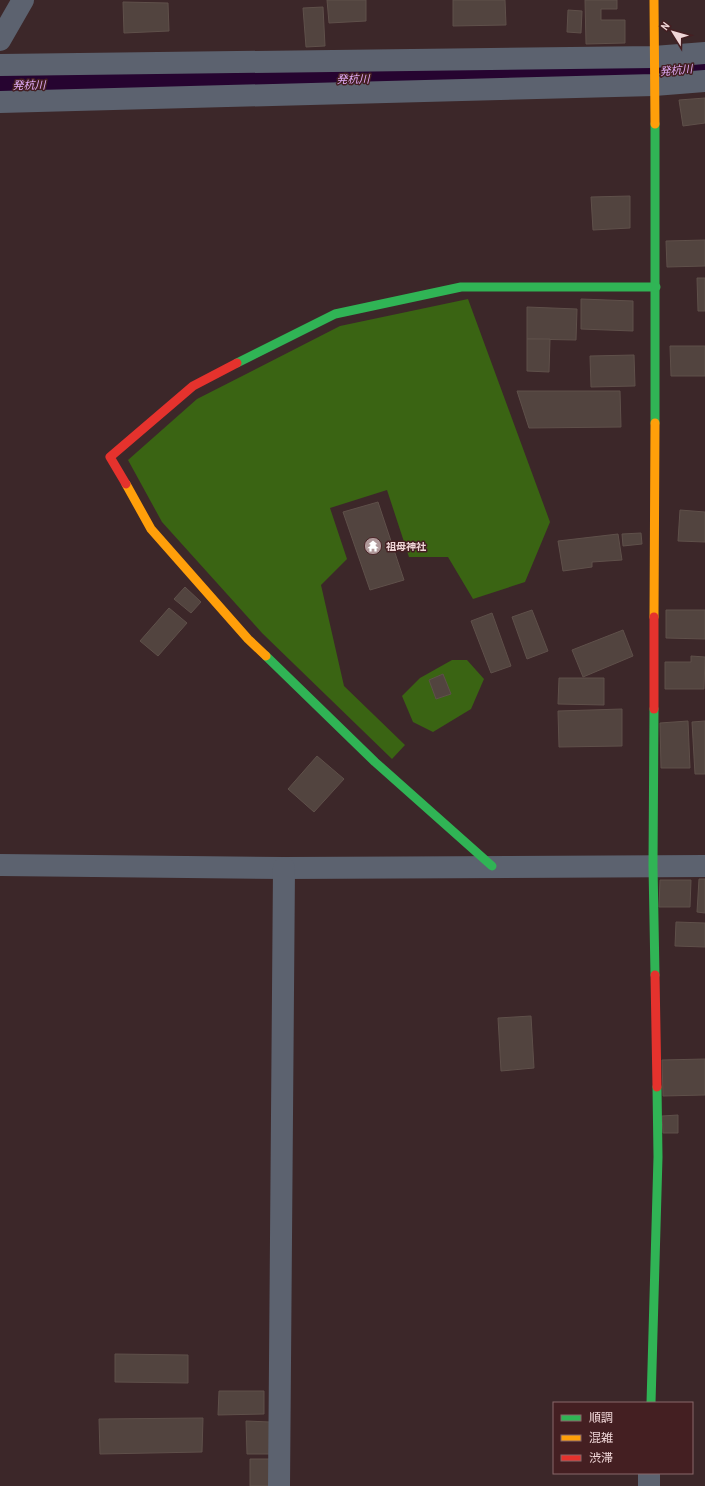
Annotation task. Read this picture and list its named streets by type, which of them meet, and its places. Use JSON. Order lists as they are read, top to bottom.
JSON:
{
  "water": ["発杭川"],
  "places": {
    "temple": ["祖母神社"]
  },
  "legend": ["順調", "混雑", "渋滞"],
  "north": "top left"
}
